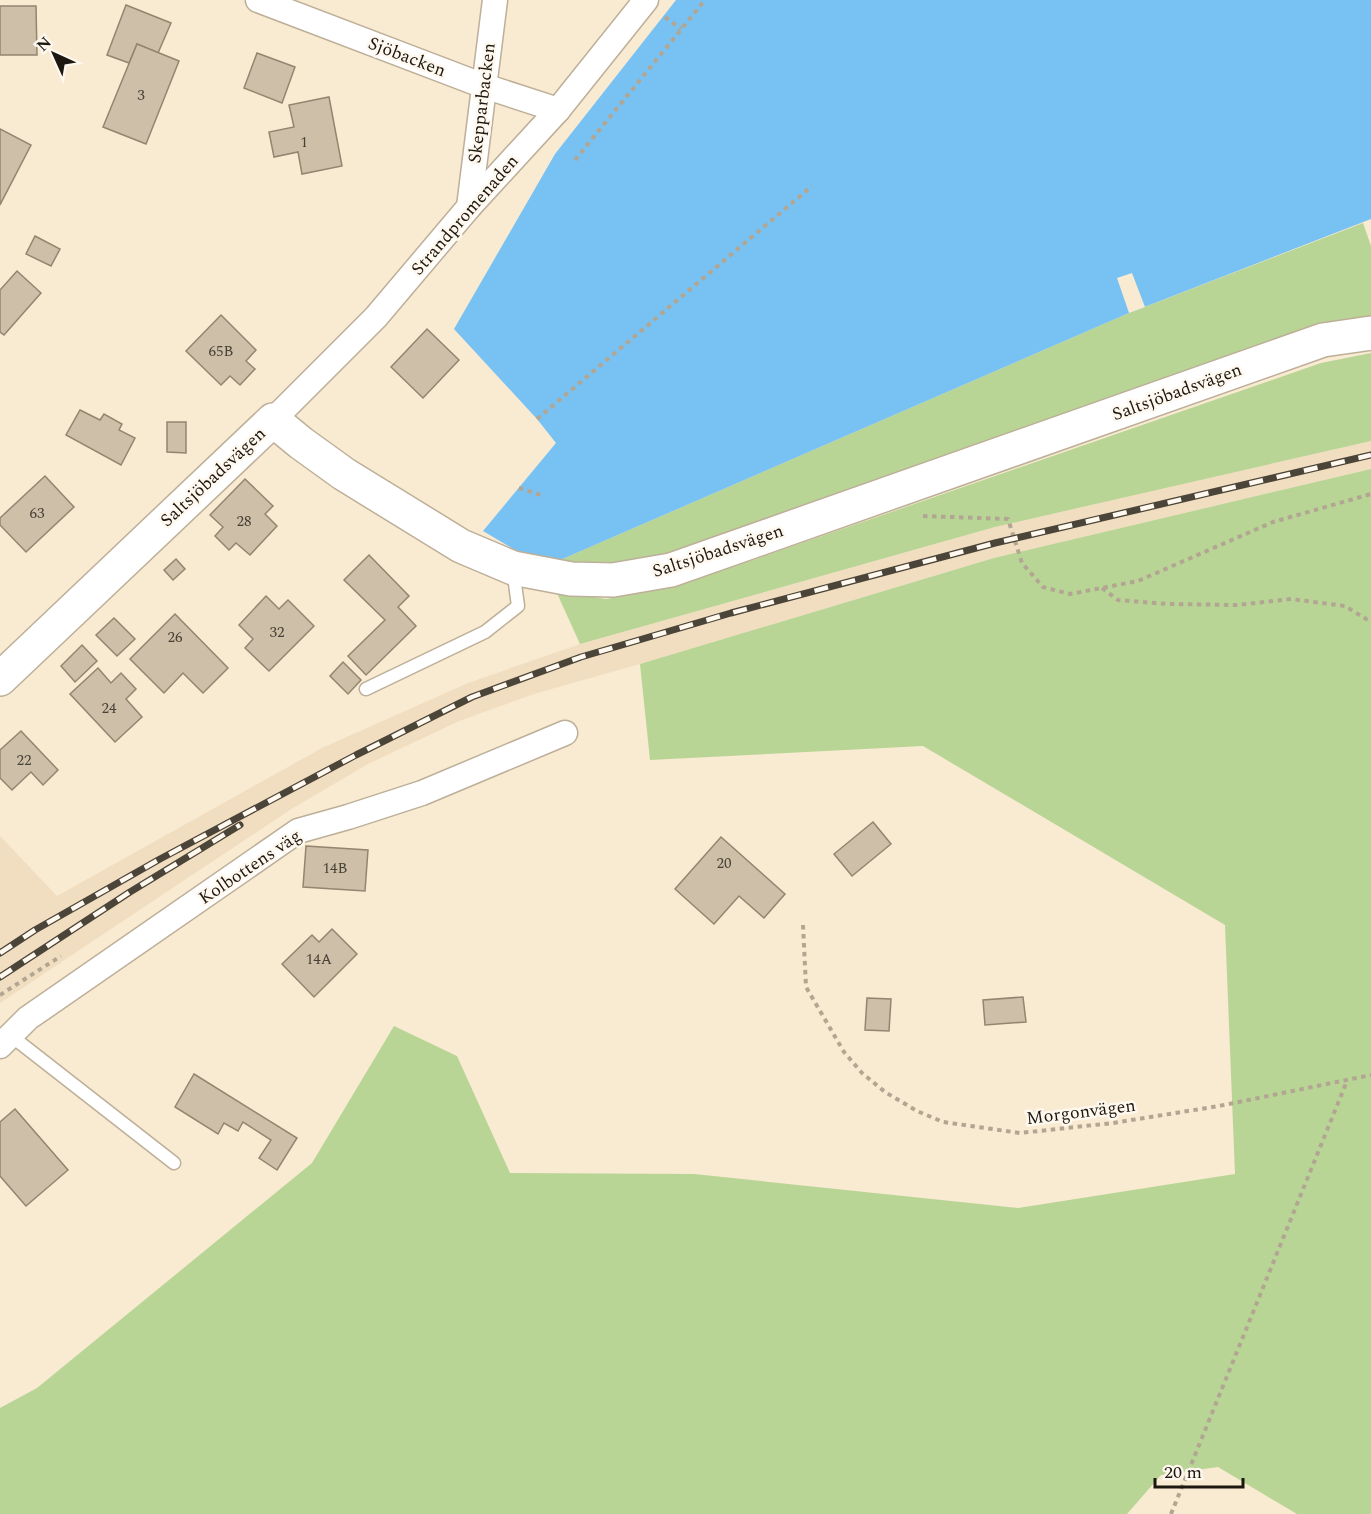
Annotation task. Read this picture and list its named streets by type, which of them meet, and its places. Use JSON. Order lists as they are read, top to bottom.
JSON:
{
  "streets": {
    "street": [
      "Sjöbacken",
      "Skepparbacken",
      "Strandpromenaden",
      "Saltsjöbadsvägen",
      "Kolbottens väg"
    ],
    "path": ["Morgonvägen"]
  },
  "crossings": [
    ["Sjöbacken", "Skepparbacken"],
    ["Sjöbacken", "Strandpromenaden"],
    ["Skepparbacken", "Strandpromenaden"],
    ["Strandpromenaden", "Saltsjöbadsvägen"]
  ],
  "house_numbers": [
    "3",
    "1",
    "65B",
    "63",
    "28",
    "32",
    "26",
    "24",
    "22",
    "20",
    "14B",
    "14A"
  ],
  "scale_bar": "20 m",
  "north": "top left"
}
